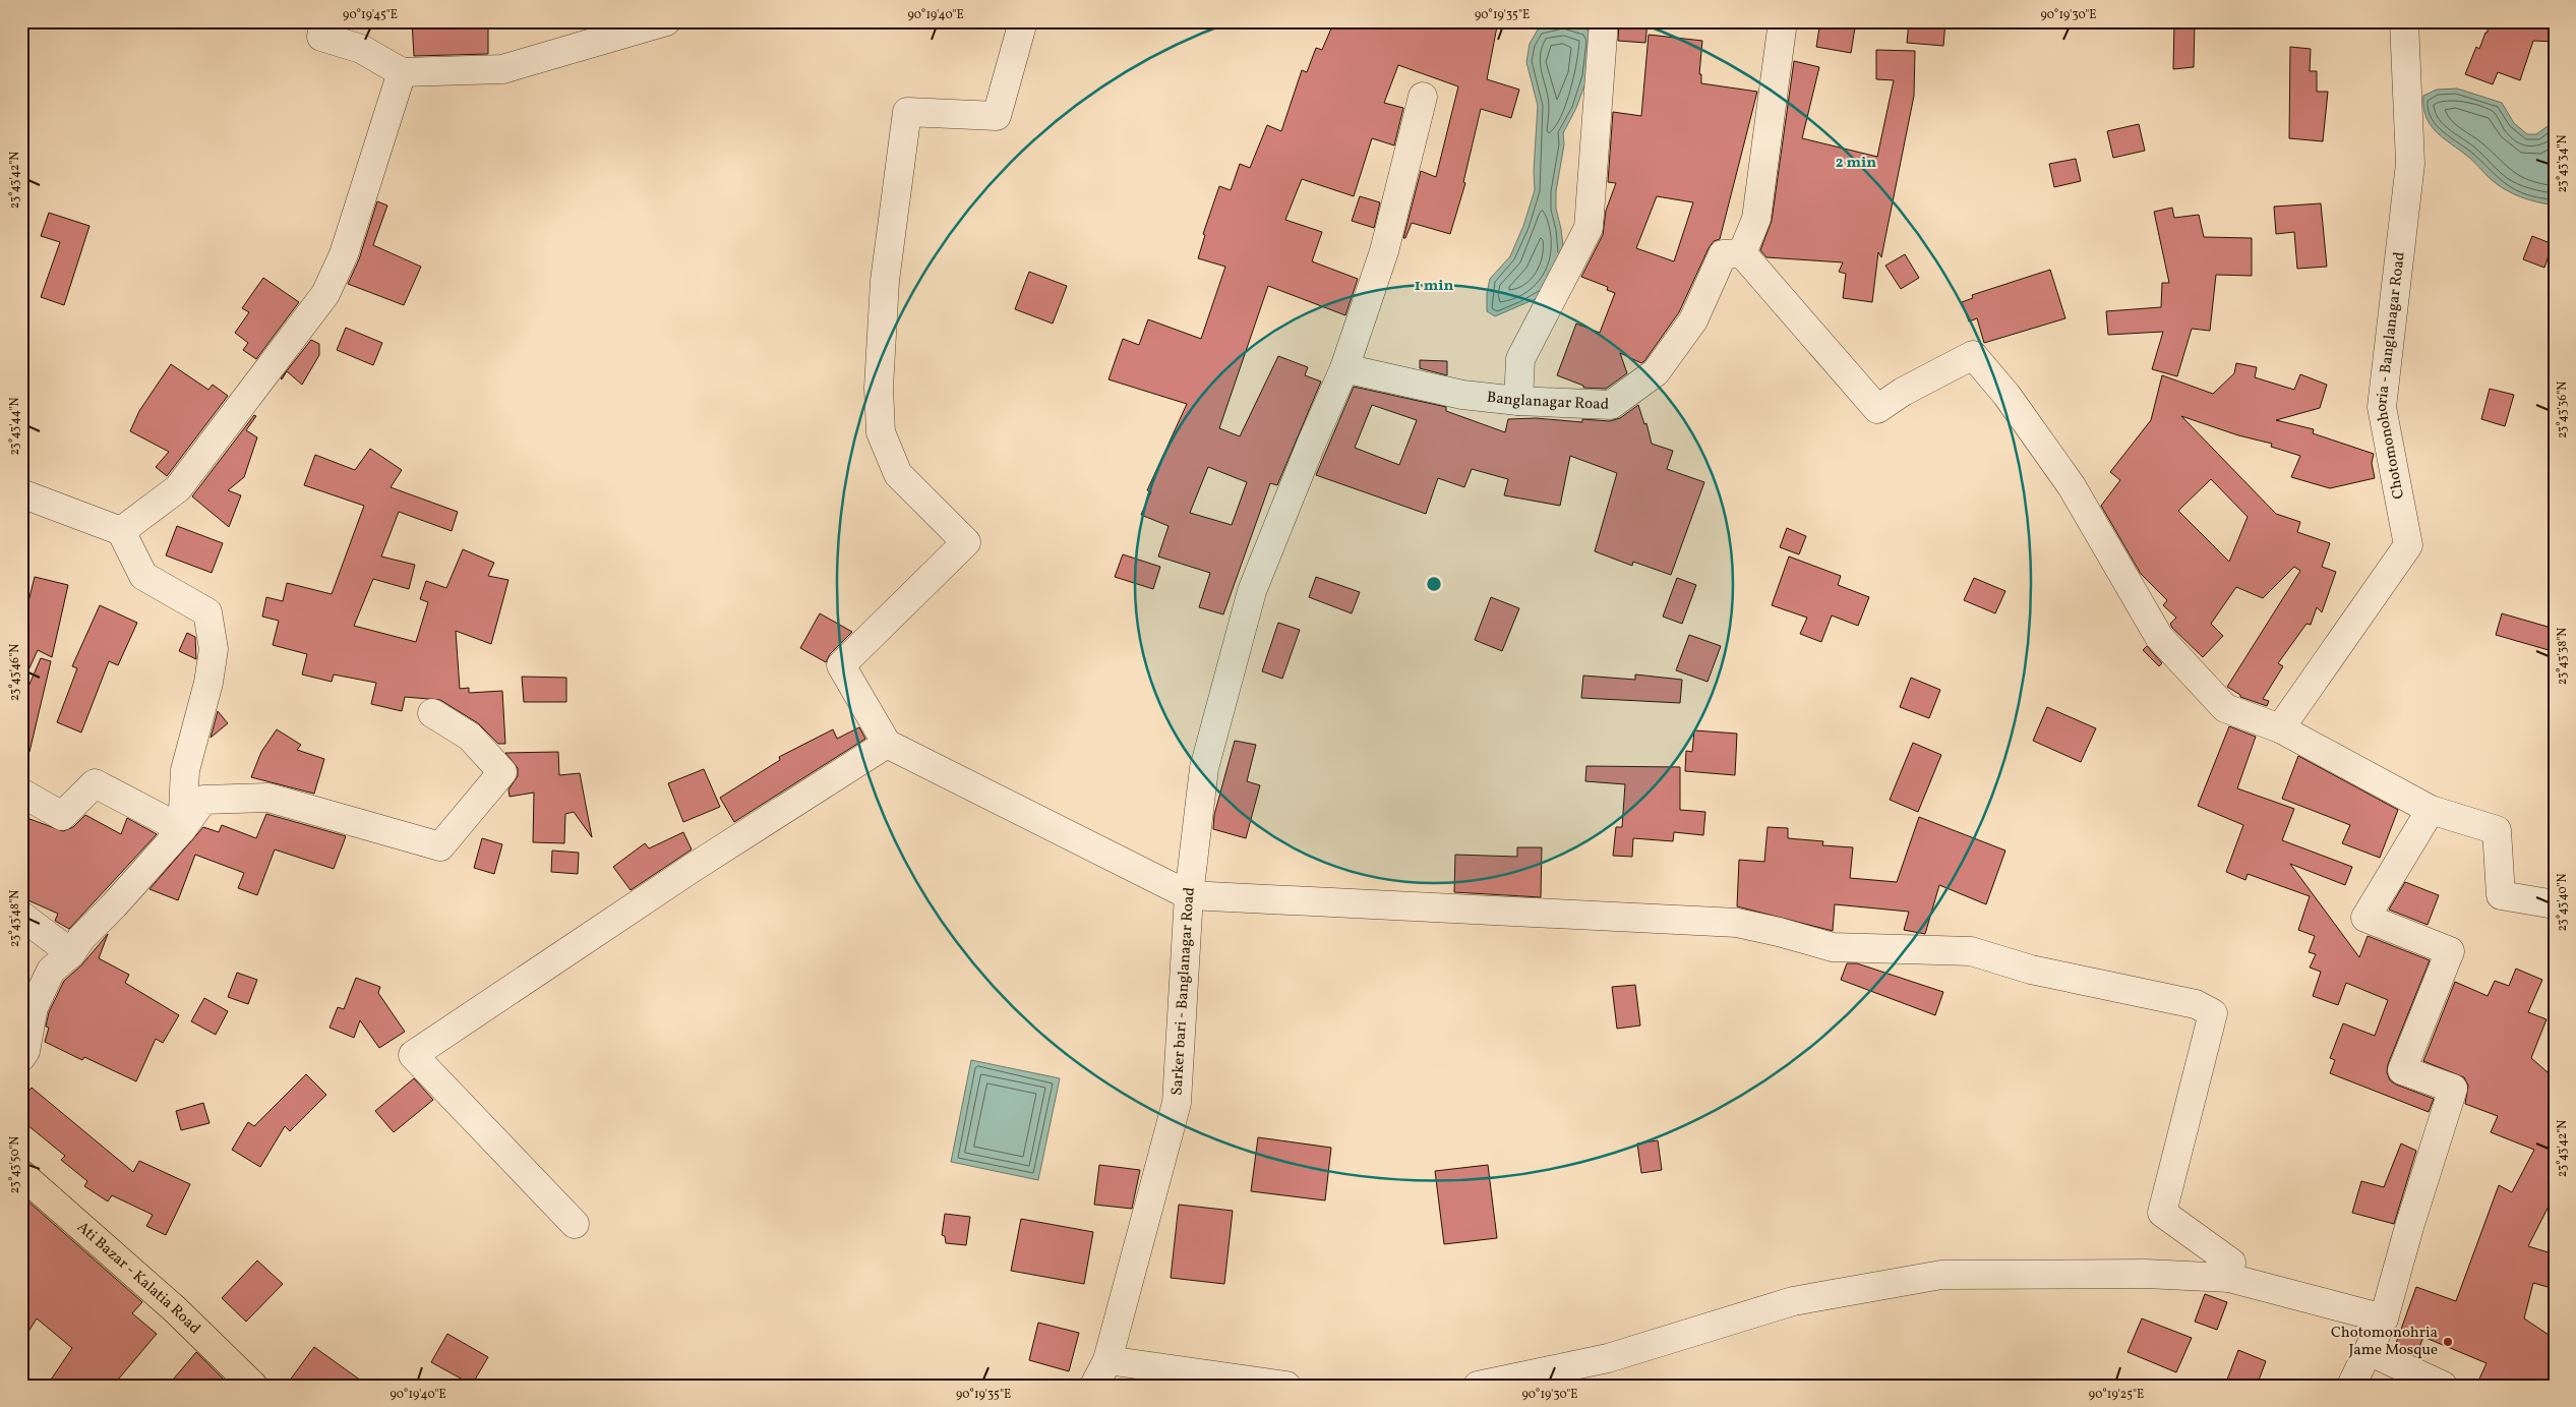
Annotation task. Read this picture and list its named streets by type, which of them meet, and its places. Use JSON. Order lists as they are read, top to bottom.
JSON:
{
  "streets": {
    "main road": ["Ati Bazar - Kalatia Road"],
    "street": ["Chotomonohoria - Banglanagar Road", "Banglanagar Road", "Sarker bari - Banglanagar Road"]
  },
  "crossings": [
    ["Banglanagar Road", "Sarker bari - Banglanagar Road"]
  ],
  "places": ["Chotomonohria Jame Mosque"],
  "coordinates": [
    "90°19'45\"E",
    "90°19'40\"E",
    "90°19'35\"E",
    "90°19'30\"E",
    "23°43'34\"N",
    "23°43'42\"N",
    "23°43'36\"N",
    "23°43'44\"N",
    "23°43'38\"N",
    "23°43'46\"N",
    "23°43'40\"N",
    "23°43'48\"N",
    "23°43'50\"N",
    "90°19'25\"E"
  ],
  "rings": ["2 min", "1 min"]
}
